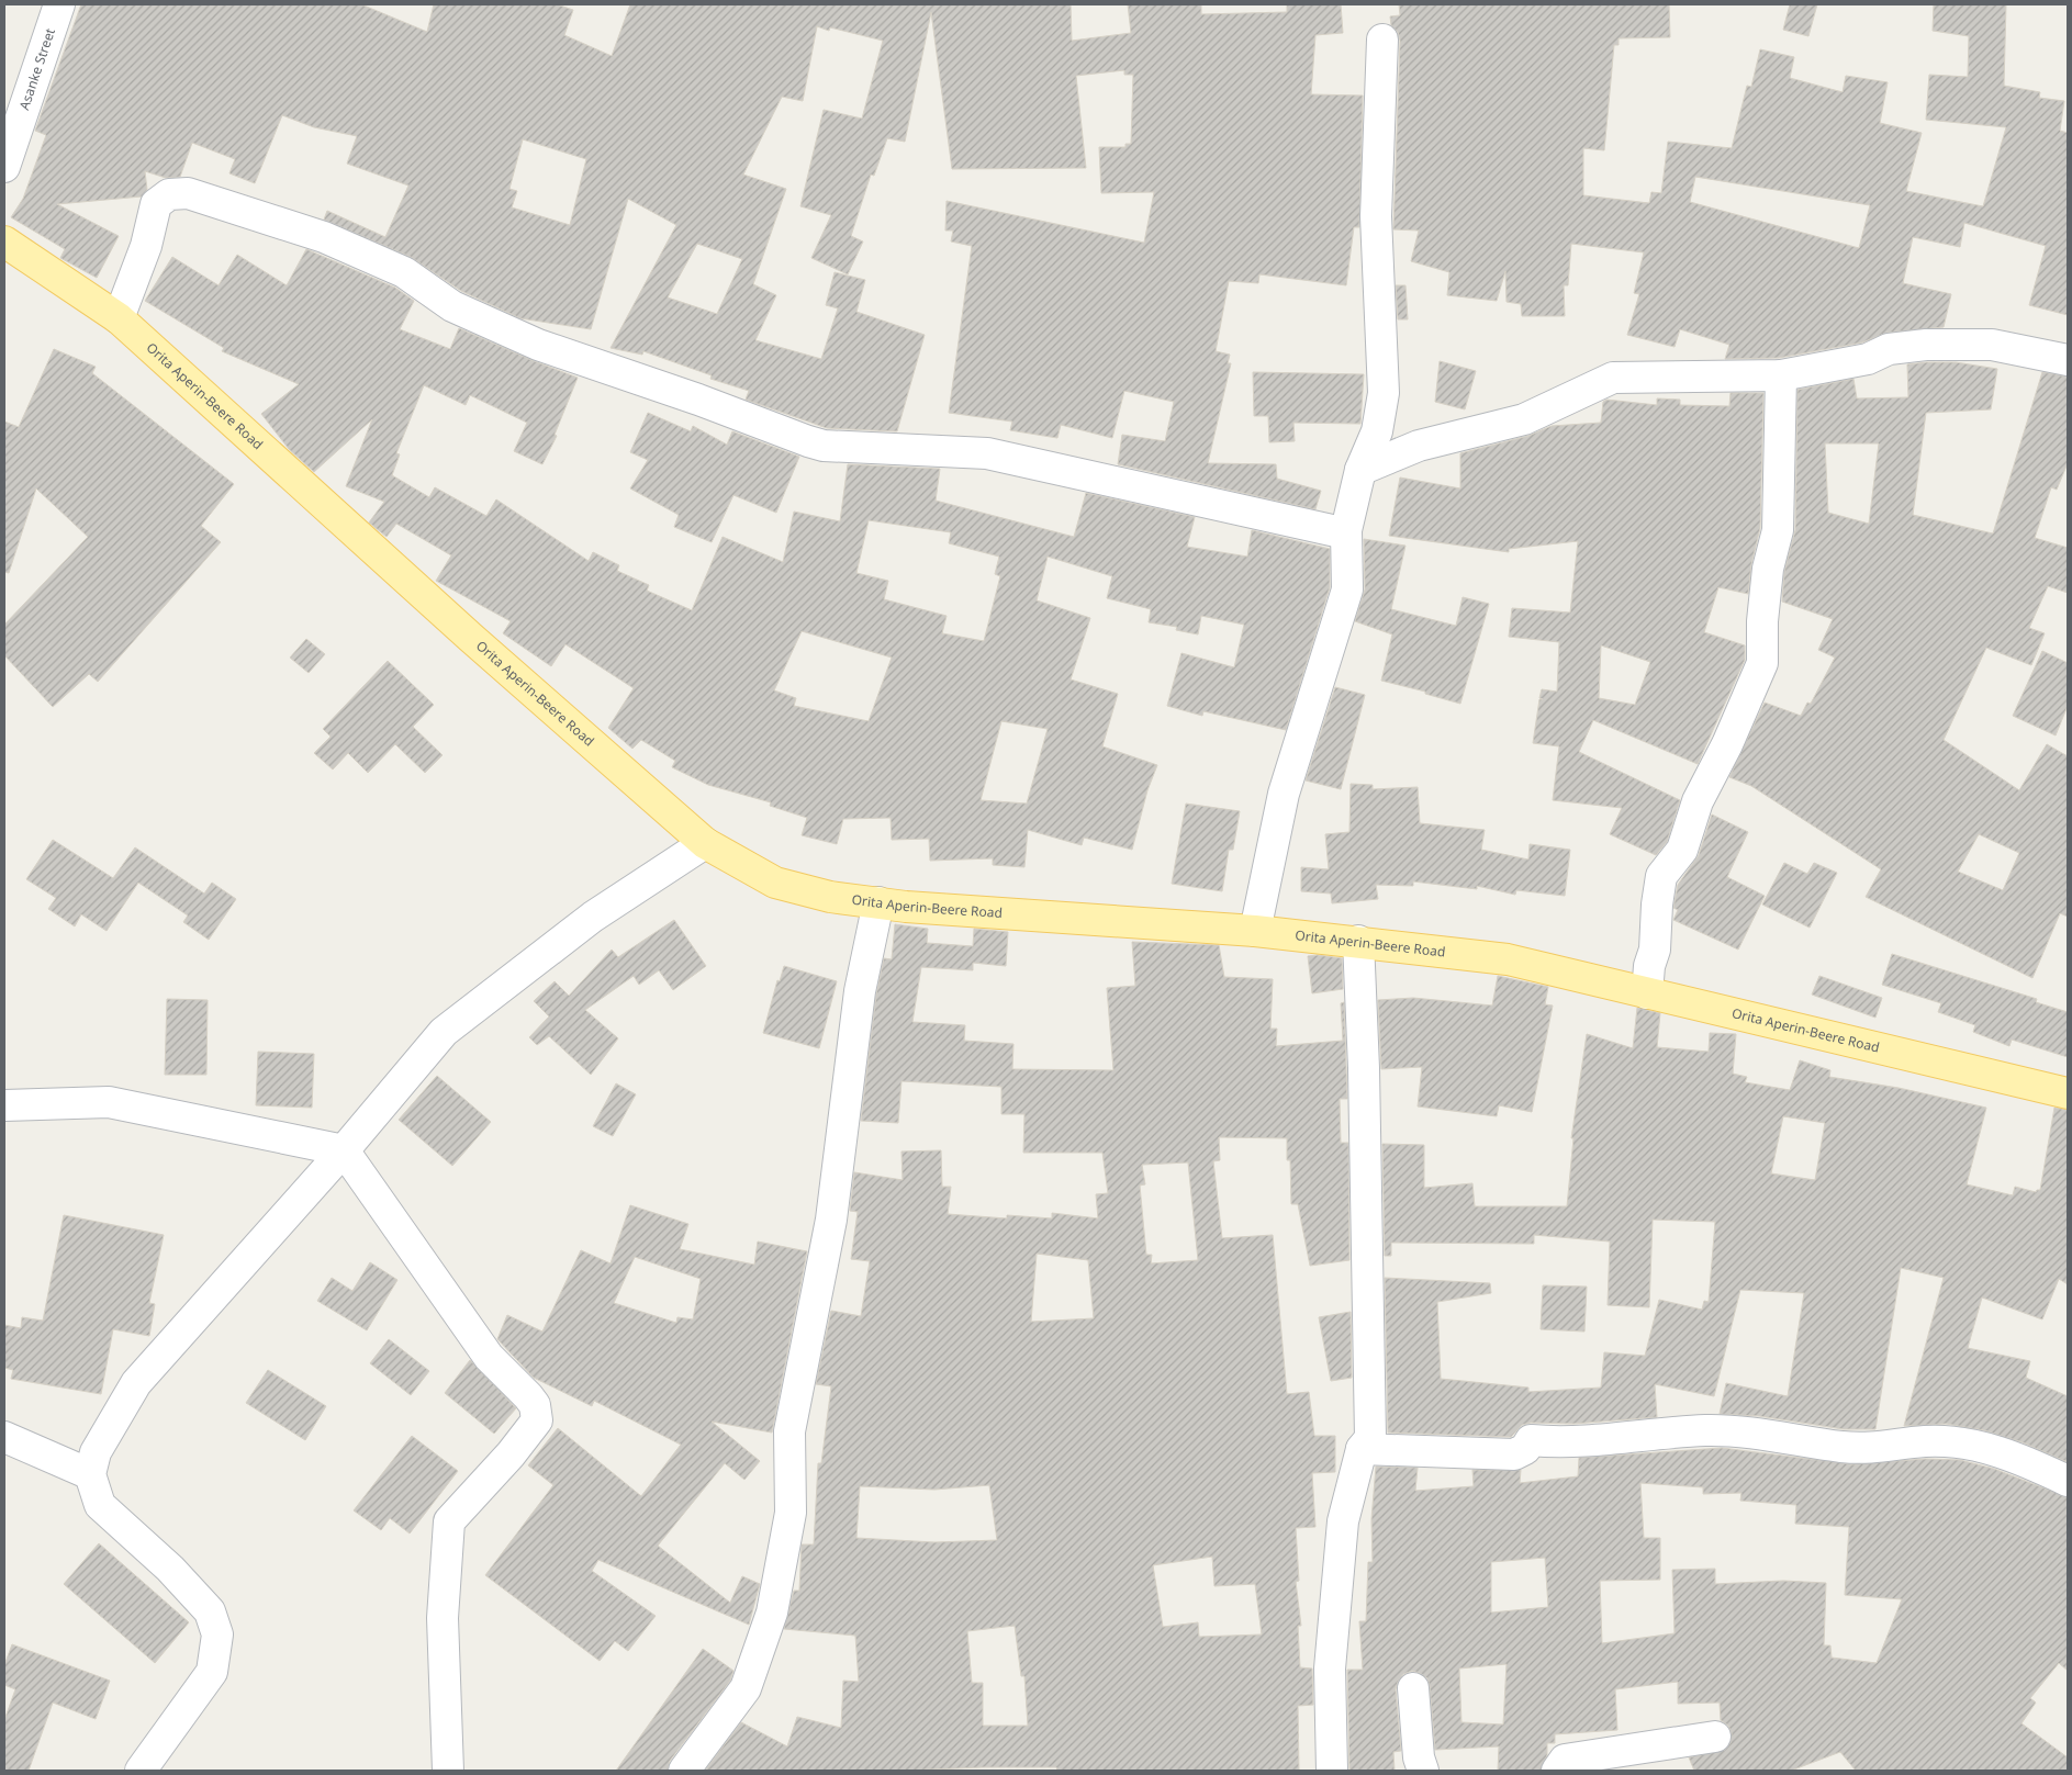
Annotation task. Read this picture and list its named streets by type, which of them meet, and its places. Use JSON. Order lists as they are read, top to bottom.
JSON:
{
  "streets": {
    "main road": ["Orita Aperin-Beere Road"],
    "street": ["Asanke Street"]
  }
}
